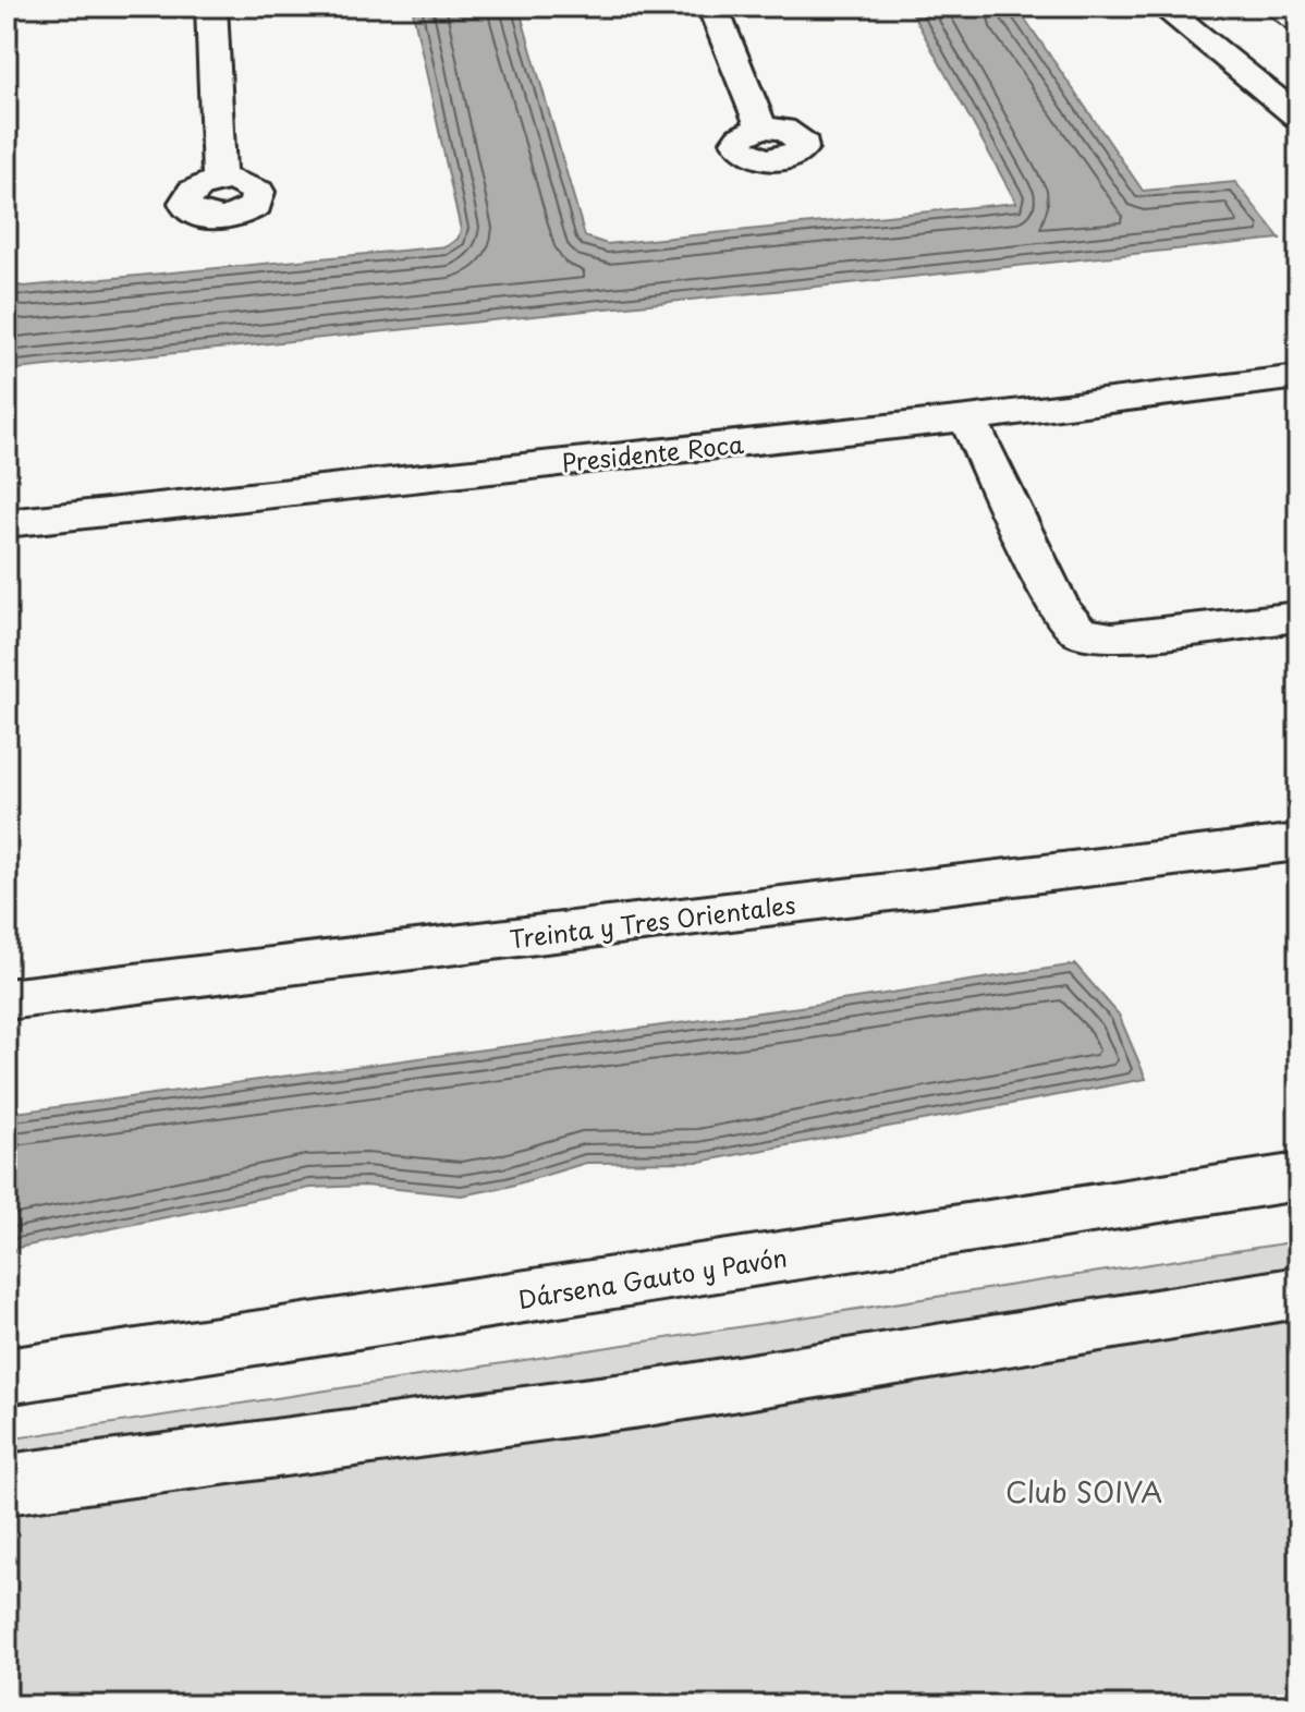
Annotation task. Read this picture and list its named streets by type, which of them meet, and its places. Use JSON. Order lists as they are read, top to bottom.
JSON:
{
  "streets": {
    "street": ["Presidente Roca", "Treinta y Tres Orientales", "Dársena Gauto y Pavón"]
  },
  "parks": ["Club SOIVA"]
}
